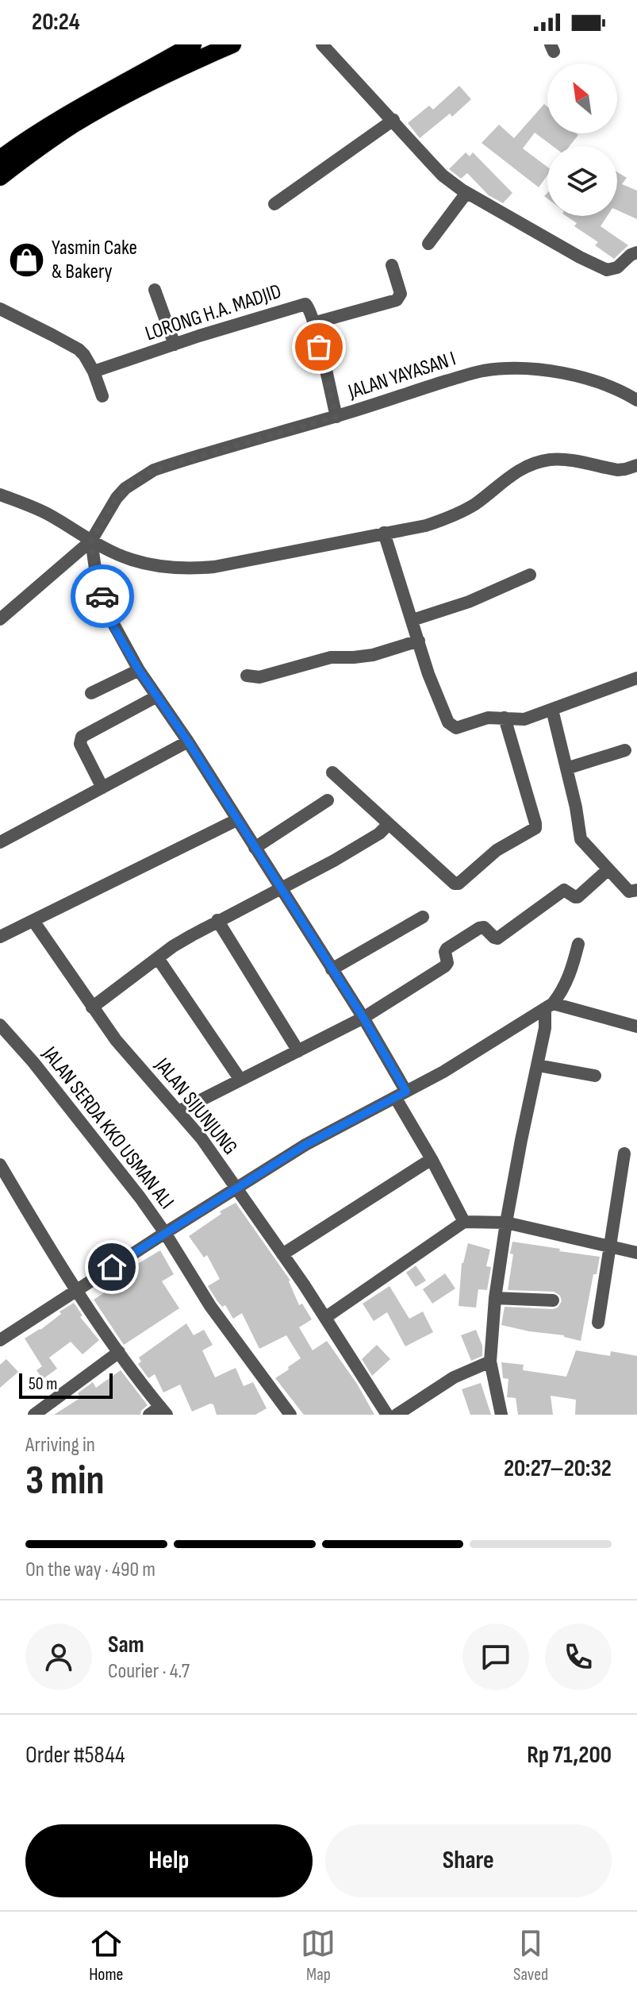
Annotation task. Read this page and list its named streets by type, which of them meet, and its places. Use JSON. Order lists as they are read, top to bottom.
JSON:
{
  "streets": {
    "street": [
      "LORONG H.A. MADJID",
      "JALAN YAYASAN I",
      "JALAN SIJUNJUNG",
      "JALAN SERDA KKO USMAN ALI"
    ]
  },
  "places": {
    "shop": ["Yasmin Cake & Bakery"]
  },
  "scale_bar": "50 m",
  "north": "top left",
  "page": {
    "status": "20:24",
    "scale": "50 m",
    "heading": ["3 min", "Arriving in", "20:27–20:32"],
    "panel": [
      "Sam",
      "Courier · 4.7",
      "Order #5844",
      "Rp 71,200"
    ],
    "bar": "On the way · 490 m",
    "buttons": ["Help", "Share"],
    "tabs": ["Home", "Map", "Saved"]
  }
}
